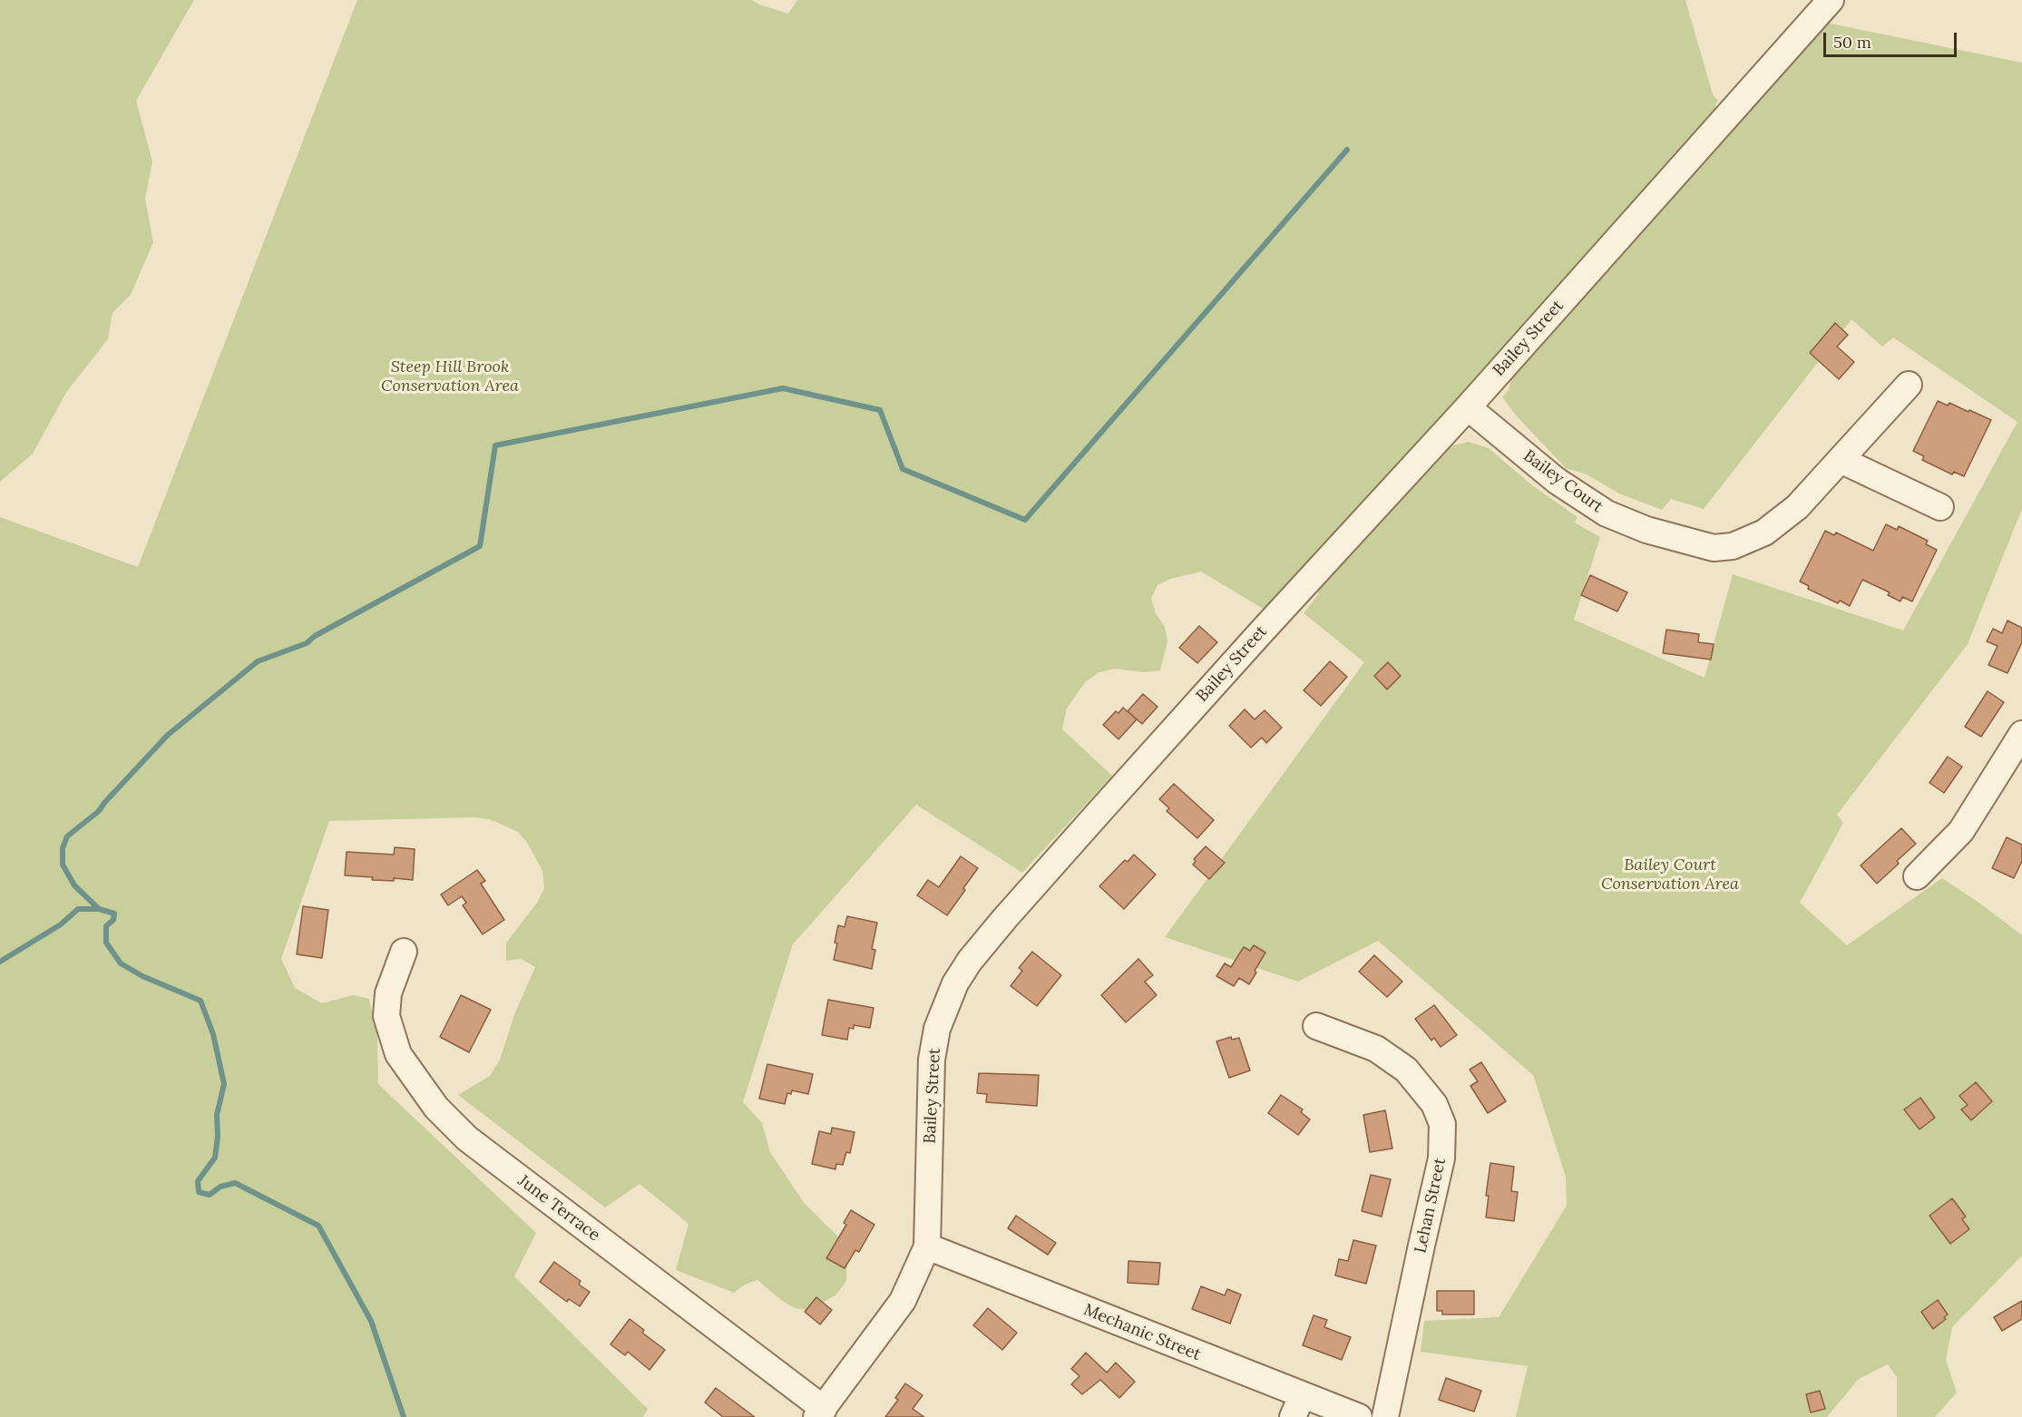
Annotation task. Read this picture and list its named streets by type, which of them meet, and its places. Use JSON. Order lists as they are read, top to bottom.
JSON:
{
  "streets": {
    "street": [
      "Bailey Street",
      "Bailey Court",
      "Lehan Street",
      "June Terrace",
      "Mechanic Street"
    ]
  },
  "crossings": [
    ["Bailey Street", "Bailey Court"],
    ["Bailey Street", "June Terrace"],
    ["Bailey Street", "Mechanic Street"]
  ],
  "parks": ["Steep Hill Brook Conservation Area", "Bailey Court Conservation Area"],
  "scale_bar": "50 m"
}
